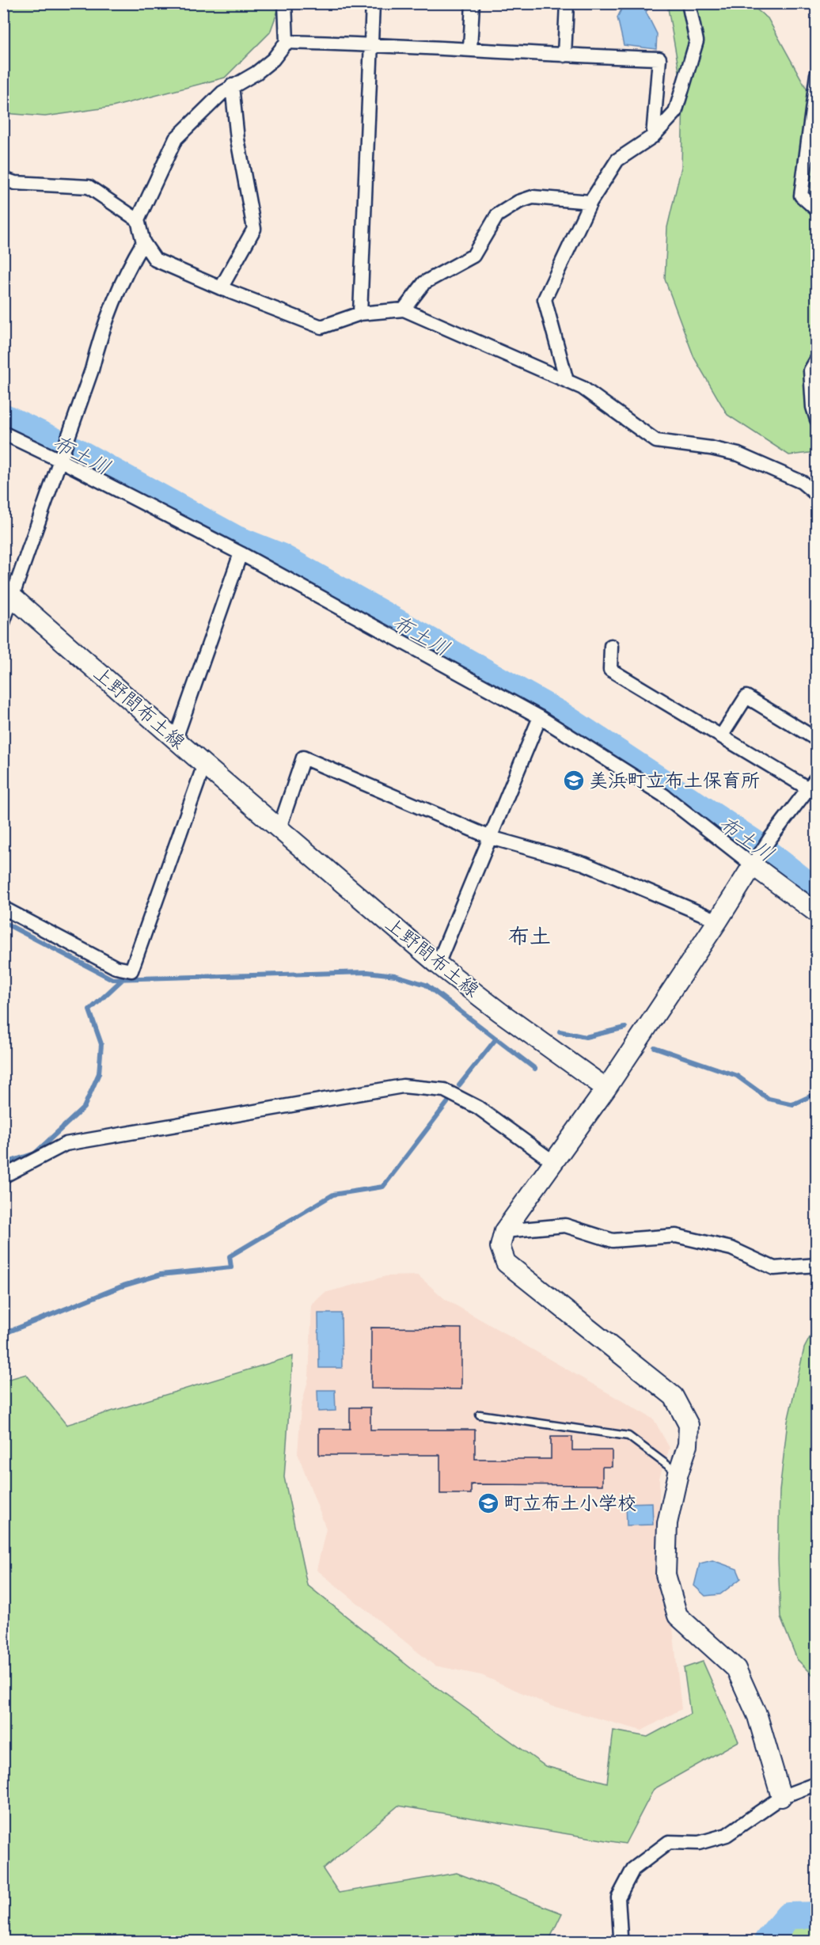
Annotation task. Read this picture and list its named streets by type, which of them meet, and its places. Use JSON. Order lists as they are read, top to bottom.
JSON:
{
  "streets": {
    "main road": ["上野間布土線"]
  },
  "districts": ["布土"],
  "water": ["布土川"],
  "places": {
    "school or university": ["美浜町立布土保育所", "町立布土小学校"]
  }
}
